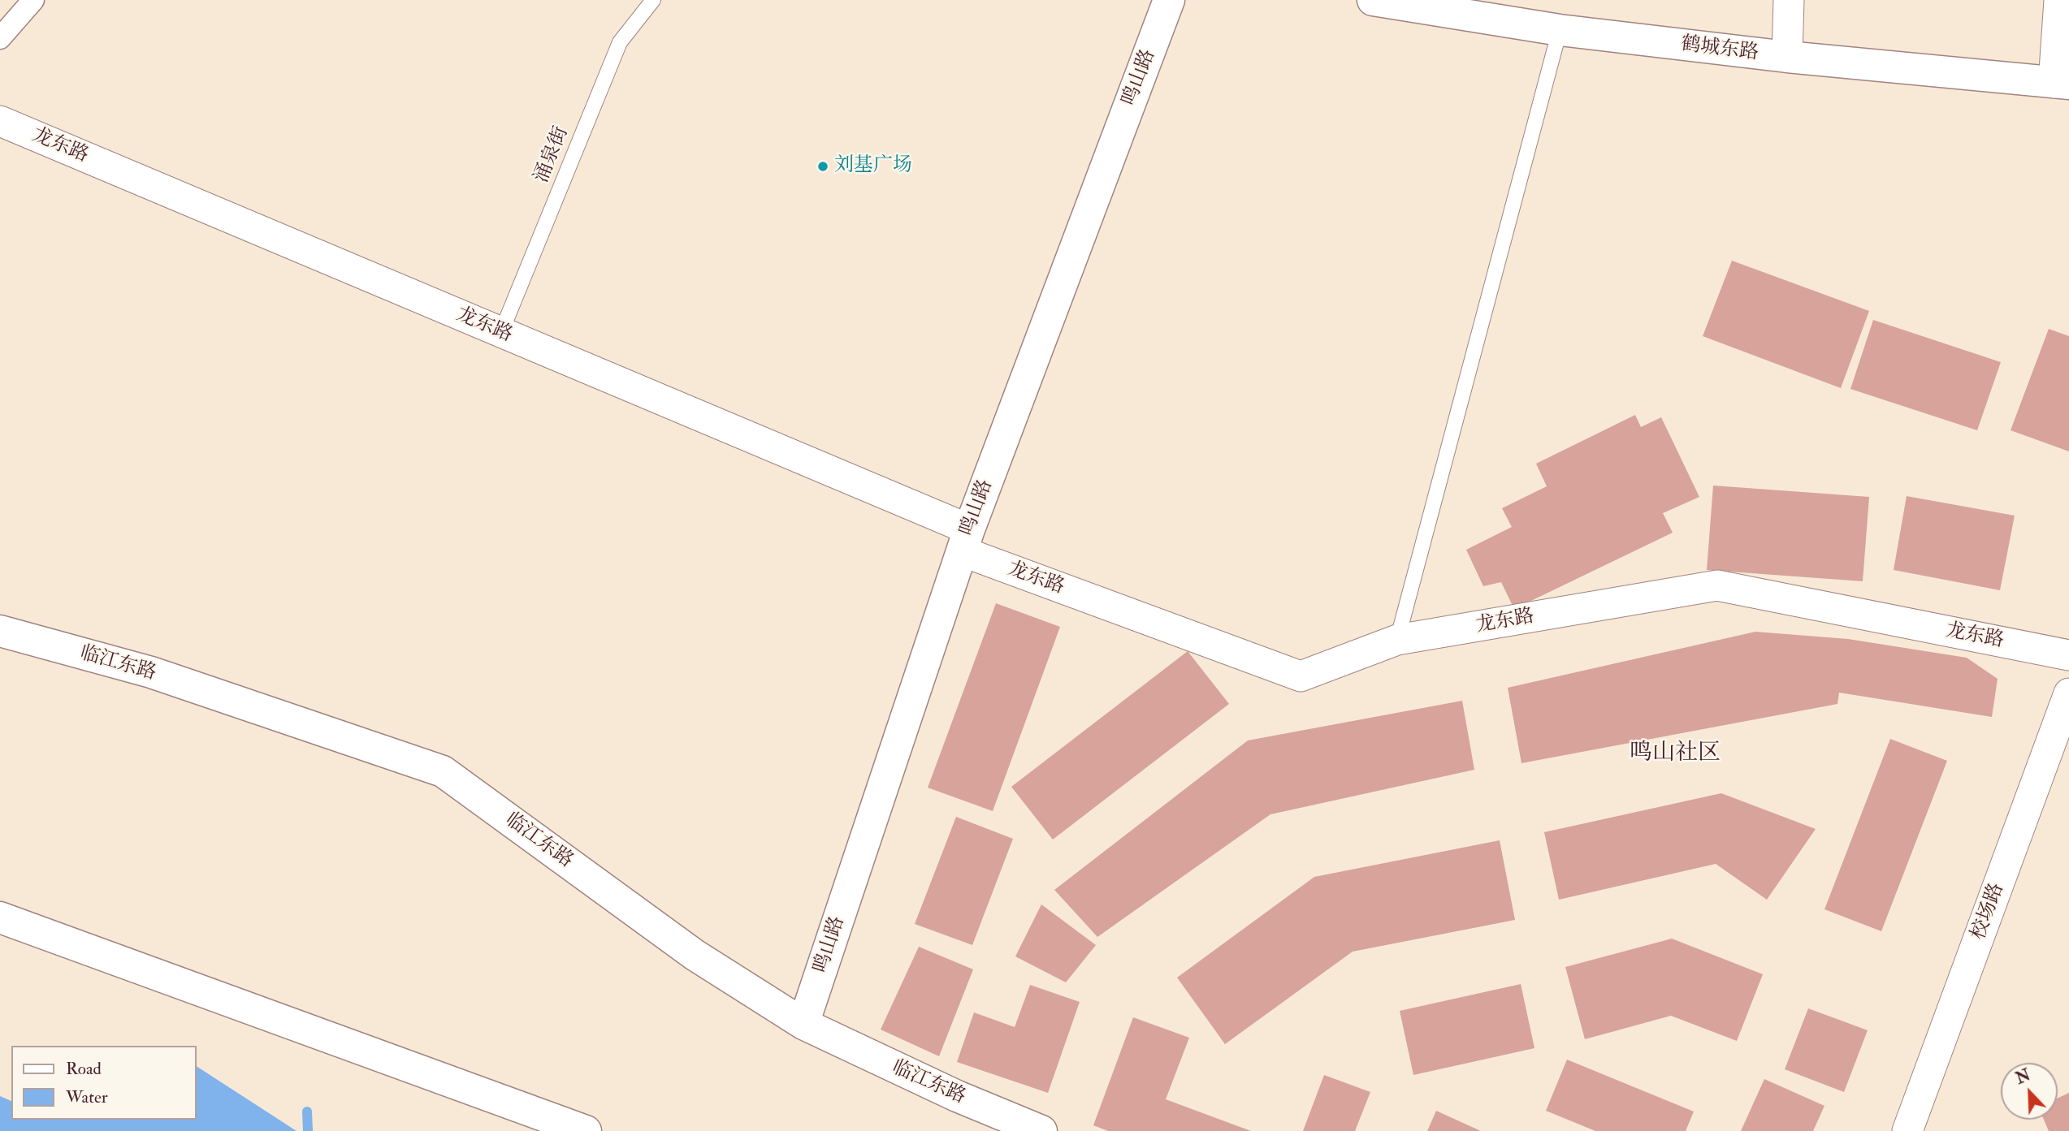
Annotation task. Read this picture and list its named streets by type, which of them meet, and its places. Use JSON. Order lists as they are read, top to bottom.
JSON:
{
  "streets": {
    "street": [
      "鹤城东路",
      "鸣山路",
      "龙东路",
      "临江东路",
      "校场路"
    ],
    "lane": ["涌泉街"]
  },
  "crossings": [
    ["鸣山路", "龙东路"],
    ["鸣山路", "临江东路"],
    ["龙东路", "涌泉街"]
  ],
  "districts": ["鸣山社区"],
  "places": ["刘基广场"],
  "legend": ["Road", "Water"],
  "north": "top left"
}
